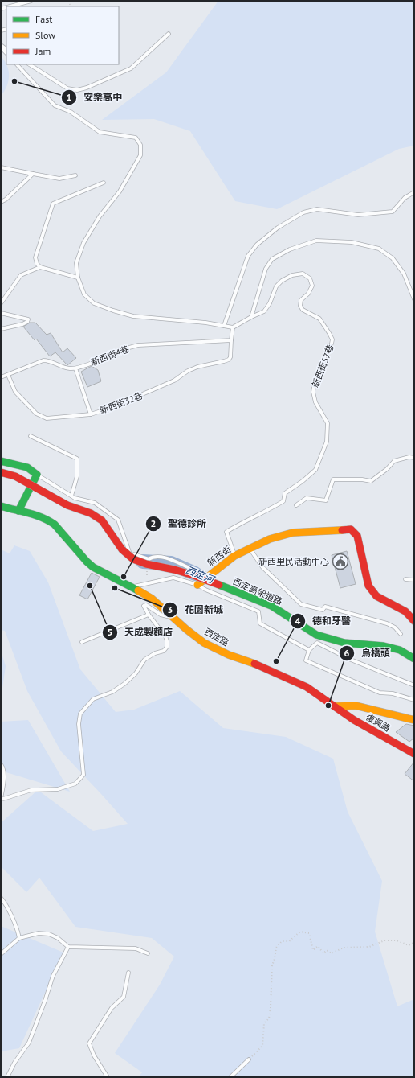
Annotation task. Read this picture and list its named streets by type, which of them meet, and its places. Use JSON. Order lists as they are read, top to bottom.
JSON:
{
  "streets": {
    "street": [
      "新西街",
      "西定高架道路",
      "西定路",
      "復興路"
    ],
    "lane": ["新西街4巷", "新西街57巷", "新西街32巷"]
  },
  "crossings": [
    ["新西街4巷", "新西街32巷"],
    ["新西街57巷", "新西街"],
    ["西定路", "復興路"]
  ],
  "water": ["西定河"],
  "places": {
    "other": [
      "安樂高中",
      "聖德診所",
      "天成製麵店",
      "花園新城",
      "德和牙醫",
      "烏橋頭"
    ],
    "public building": ["新西里民活動中心"]
  },
  "legend": ["Fast", "Slow", "Jam"]
}
